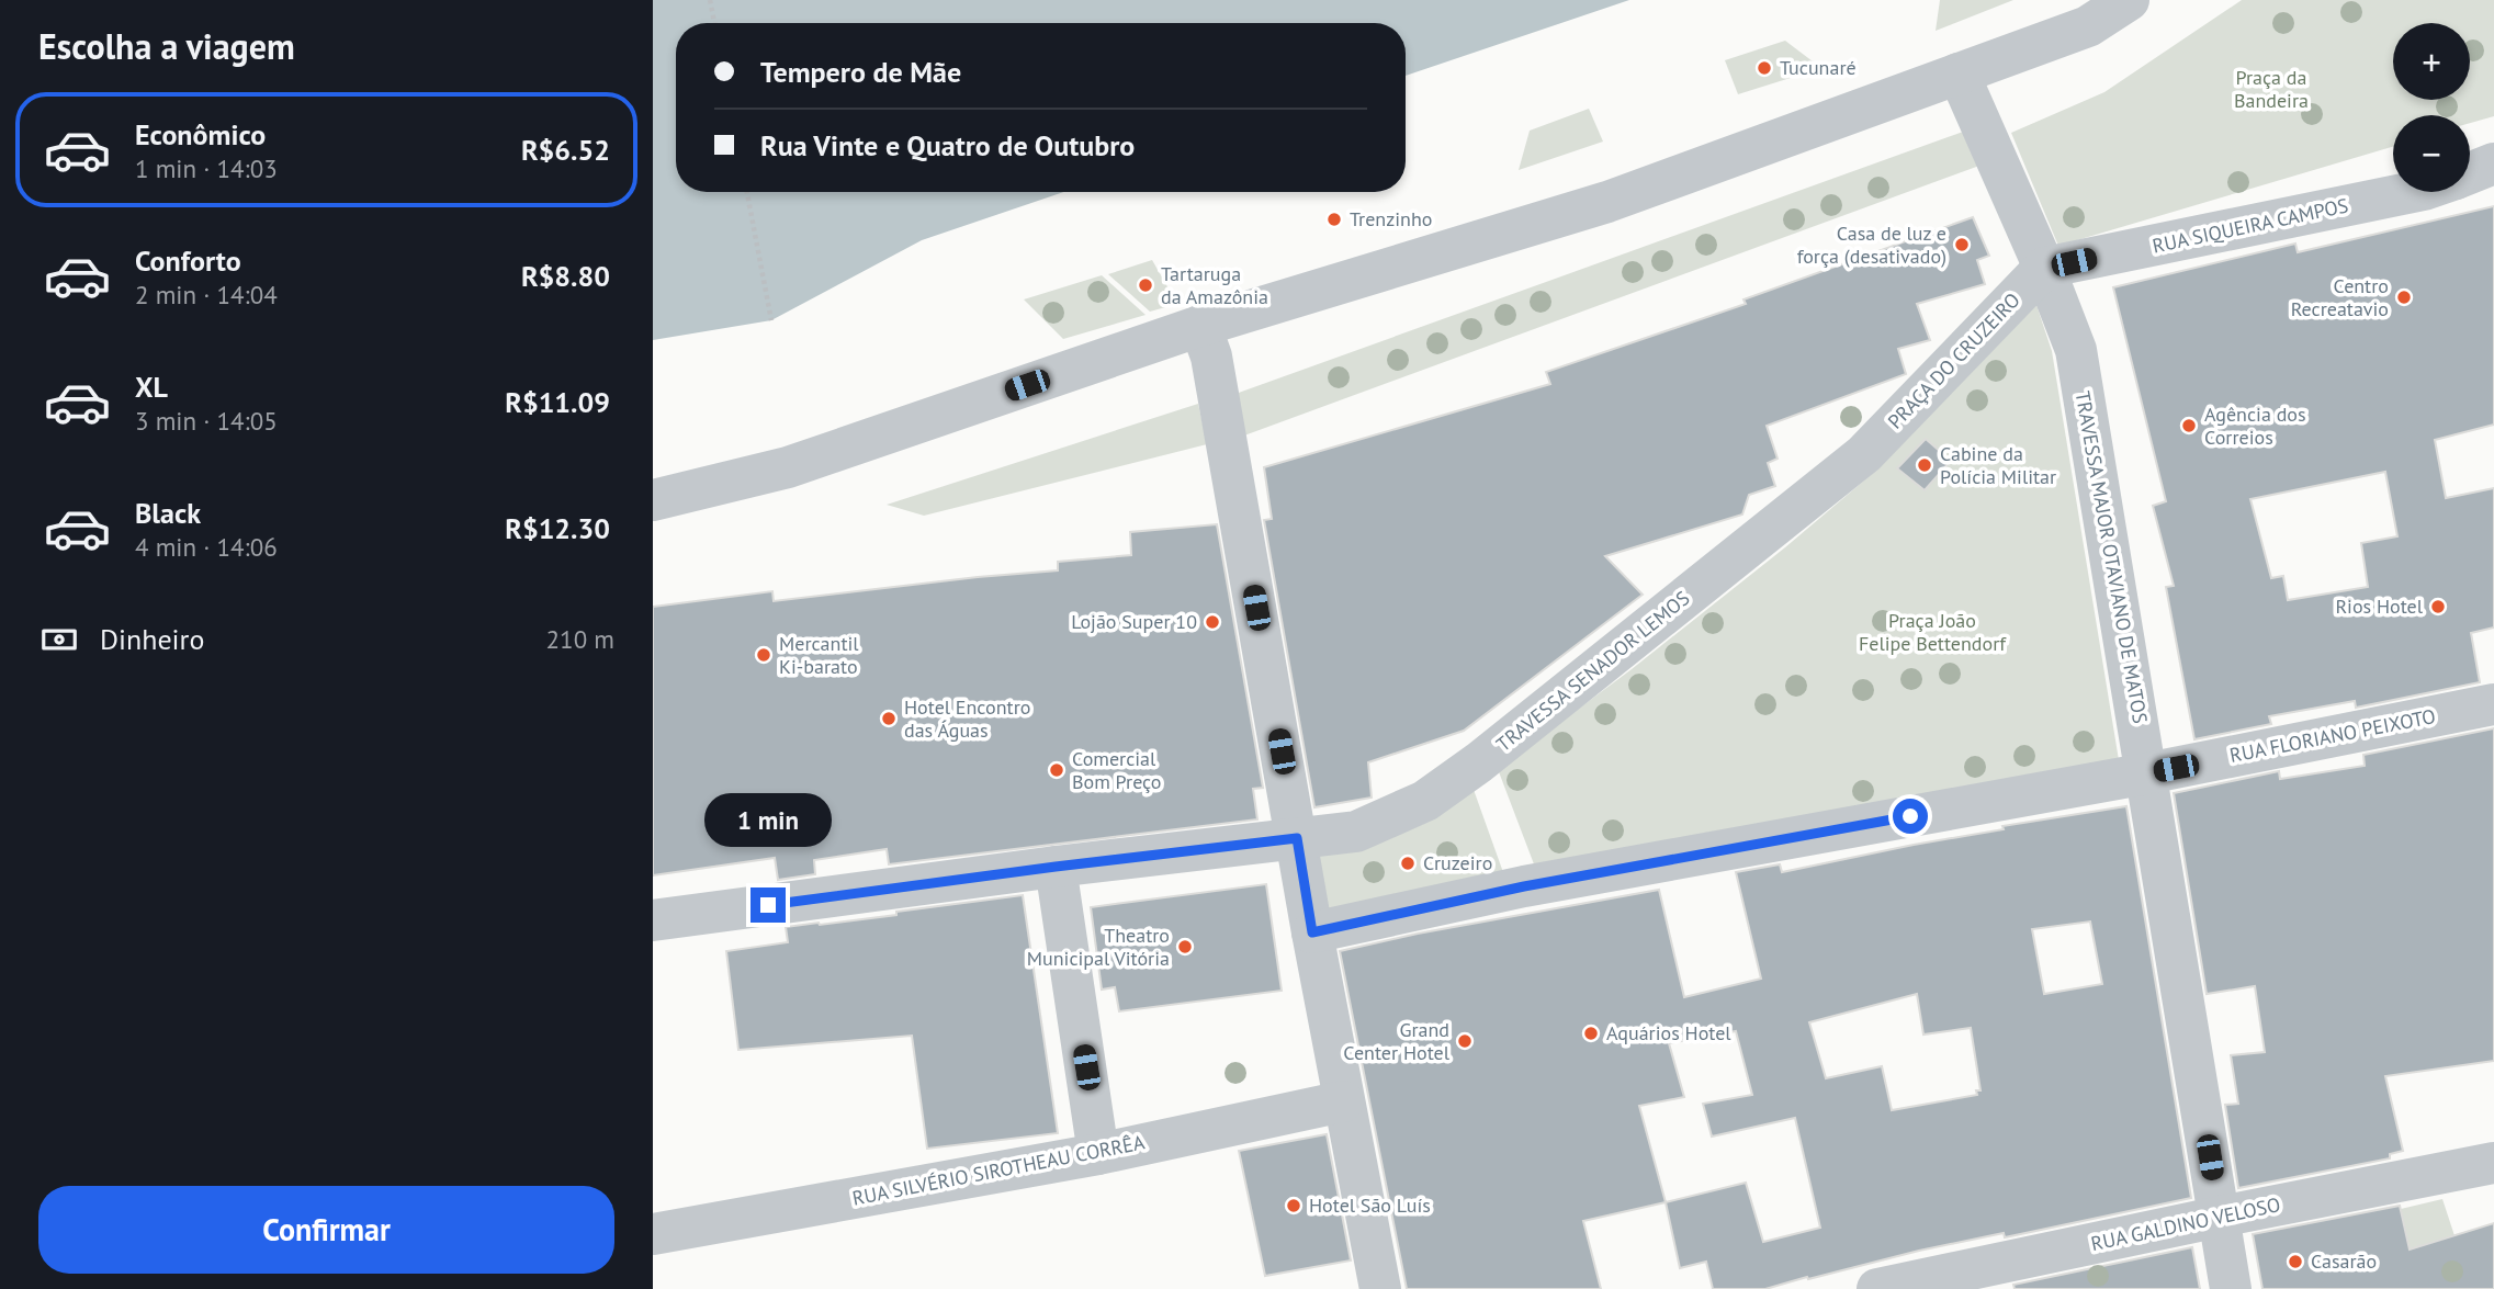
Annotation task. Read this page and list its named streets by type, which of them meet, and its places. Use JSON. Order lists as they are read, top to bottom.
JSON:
{
  "streets": {
    "street": [
      "RUA SIQUEIRA CAMPOS",
      "PRAÇA DO CRUZEIRO",
      "TRAVESSA MAJOR OTAVIANO DE MATOS",
      "TRAVESSA SENADOR LEMOS",
      "RUA FLORIANO PEIXOTO",
      "RUA SILVÉRIO SIROTHEAU CORRÊA",
      "RUA GALDINO VELOSO"
    ]
  },
  "crossings": [
    ["RUA SIQUEIRA CAMPOS", "PRAÇA DO CRUZEIRO"],
    ["RUA SIQUEIRA CAMPOS", "TRAVESSA MAJOR OTAVIANO DE MATOS"],
    ["PRAÇA DO CRUZEIRO", "TRAVESSA MAJOR OTAVIANO DE MATOS"],
    ["PRAÇA DO CRUZEIRO", "TRAVESSA SENADOR LEMOS"],
    ["TRAVESSA MAJOR OTAVIANO DE MATOS", "RUA FLORIANO PEIXOTO"],
    ["TRAVESSA MAJOR OTAVIANO DE MATOS", "RUA GALDINO VELOSO"]
  ],
  "parks": ["Praça da Bandeira", "Praça João Felipe Bettendorf"],
  "places": [
    "Tucunaré",
    "Trenzinho",
    "Casa de luz e força (desativado)",
    "Tartaruga da Amazônia",
    "Centro Recreatavio",
    "Agência dos Correios",
    "Cabine da Polícia Militar",
    "Rios Hotel",
    "Lojão Super 10",
    "Mercantil Ki-barato",
    "Hotel Encontro das Águas",
    "Comercial Bom Preço",
    "Cruzeiro",
    "Theatro Municipal Vitória",
    "Aquários Hotel",
    "Grand Center Hotel",
    "Hotel São Luís",
    "Casarão"
  ],
  "page": {
    "heading": "Escolha a viagem",
    "map_buttons": ["+", "−"],
    "banner": ["Tempero de Mãe", "Rua Vinte e Quatro de Outubro"],
    "list": [
      {
        "name": "Econômico",
        "note": "1 min · 14:03",
        "value": "R$6.52"
      },
      {
        "name": "Conforto",
        "note": "2 min · 14:04",
        "value": "R$8.80"
      },
      {
        "name": "XL",
        "note": "3 min · 14:05",
        "value": "R$11.09"
      },
      {
        "name": "Black",
        "note": "4 min · 14:06",
        "value": "R$12.30"
      }
    ],
    "pay": ["Dinheiro", "210 m"],
    "bubble": "1 min",
    "buttons": "Confirmar"
  }
}
